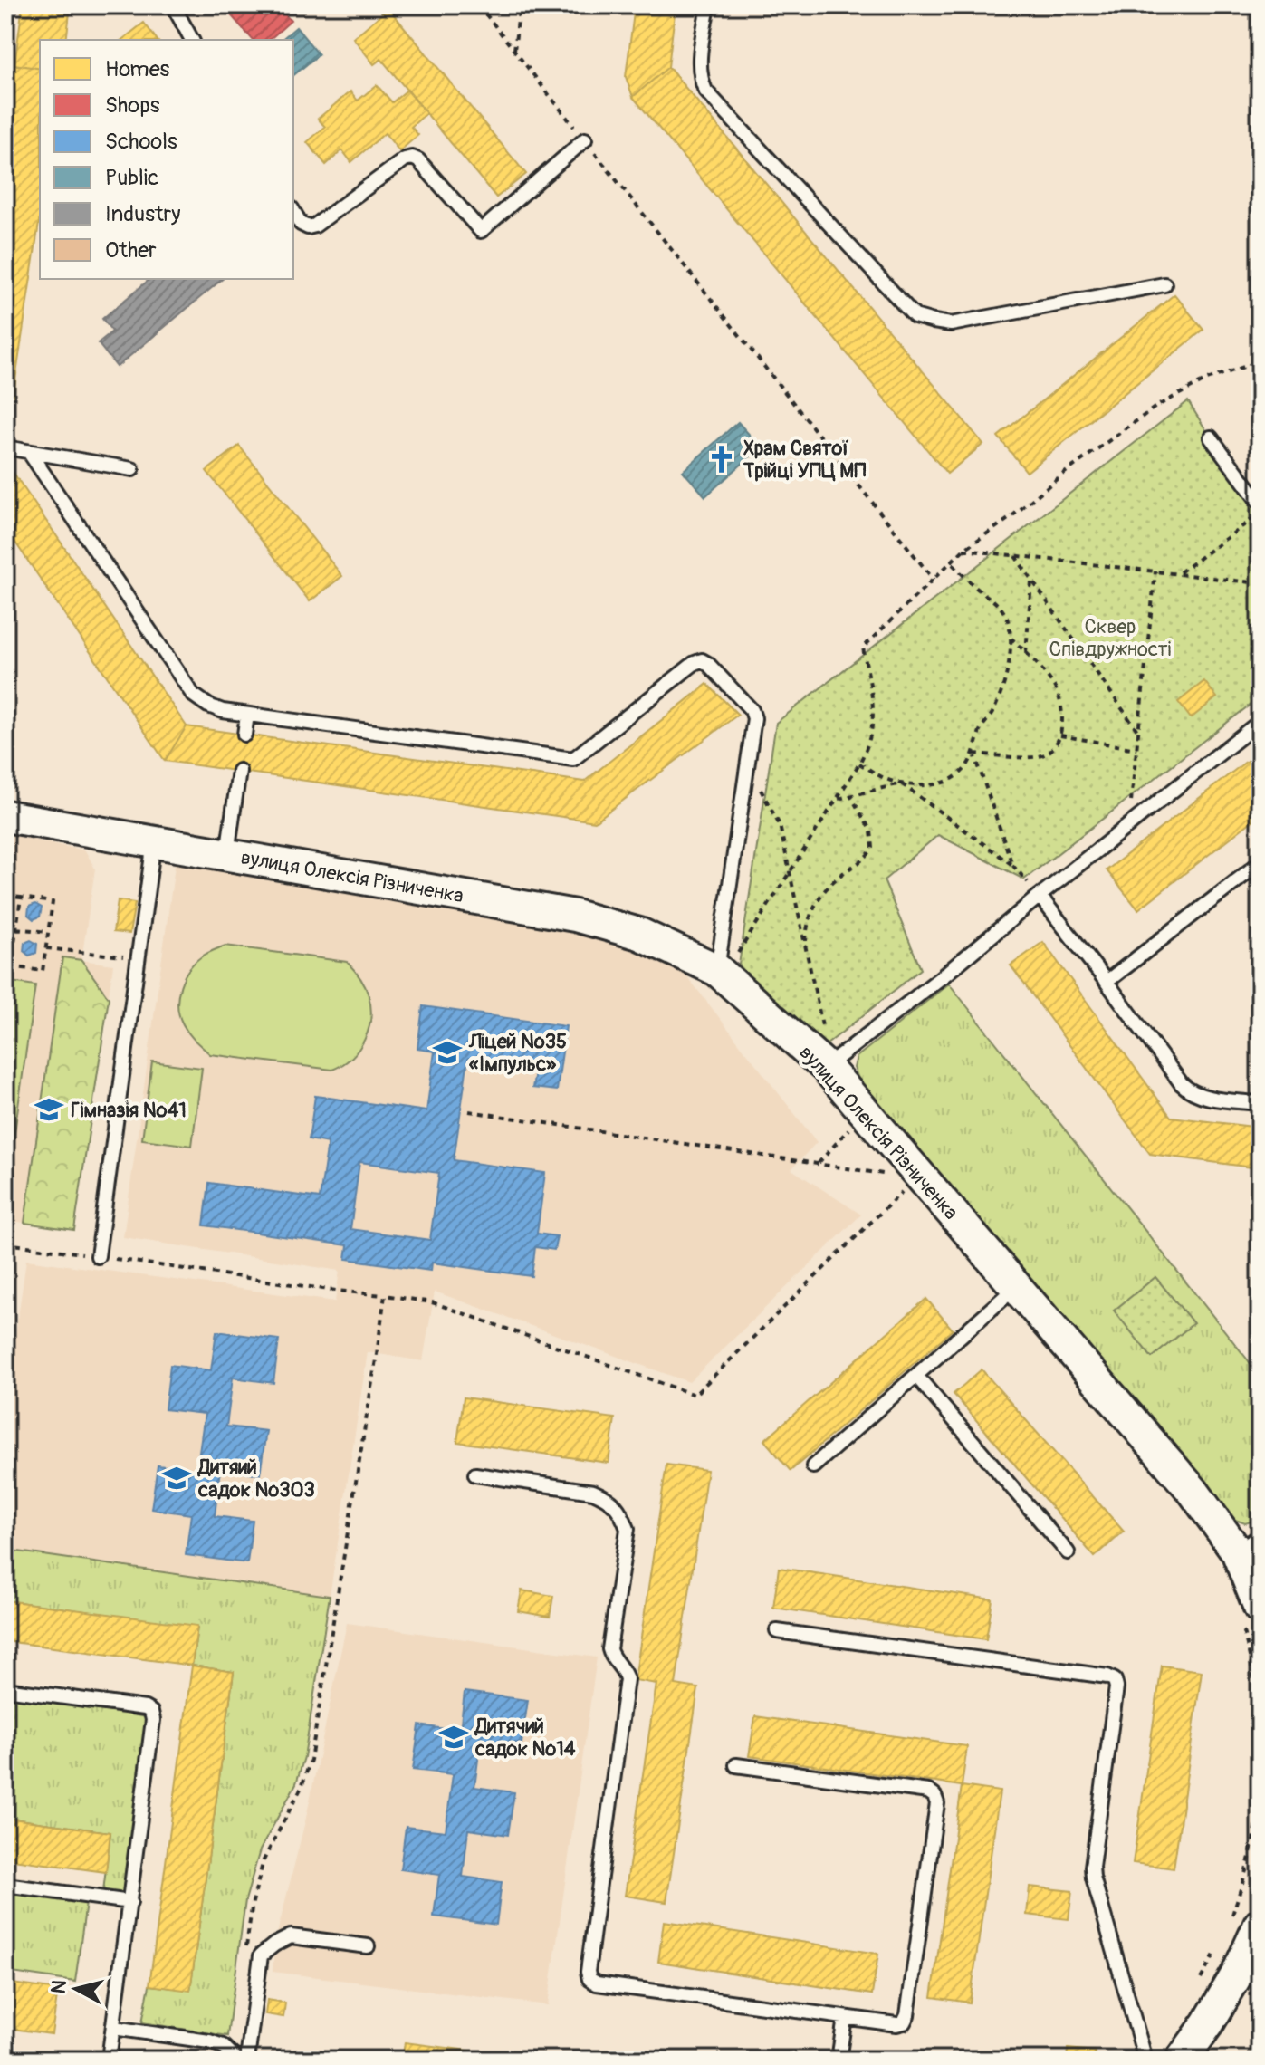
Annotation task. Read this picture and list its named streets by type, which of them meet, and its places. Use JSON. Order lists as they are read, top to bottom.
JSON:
{
  "streets": {
    "street": ["вулиця Олексія Різниченка"]
  },
  "parks": ["Сквер Співдружності"],
  "places": {
    "church": ["Храм Святої Трійці УПЦ МП"],
    "school or university": [
      "Ліцей №35 «Імпульс»",
      "Гімназія №41",
      "Дитяий садок №303",
      "Дитячий садок №14"
    ]
  },
  "legend": [
    "Homes",
    "Shops",
    "Schools",
    "Public",
    "Industry",
    "Other"
  ],
  "north": "left"
}
